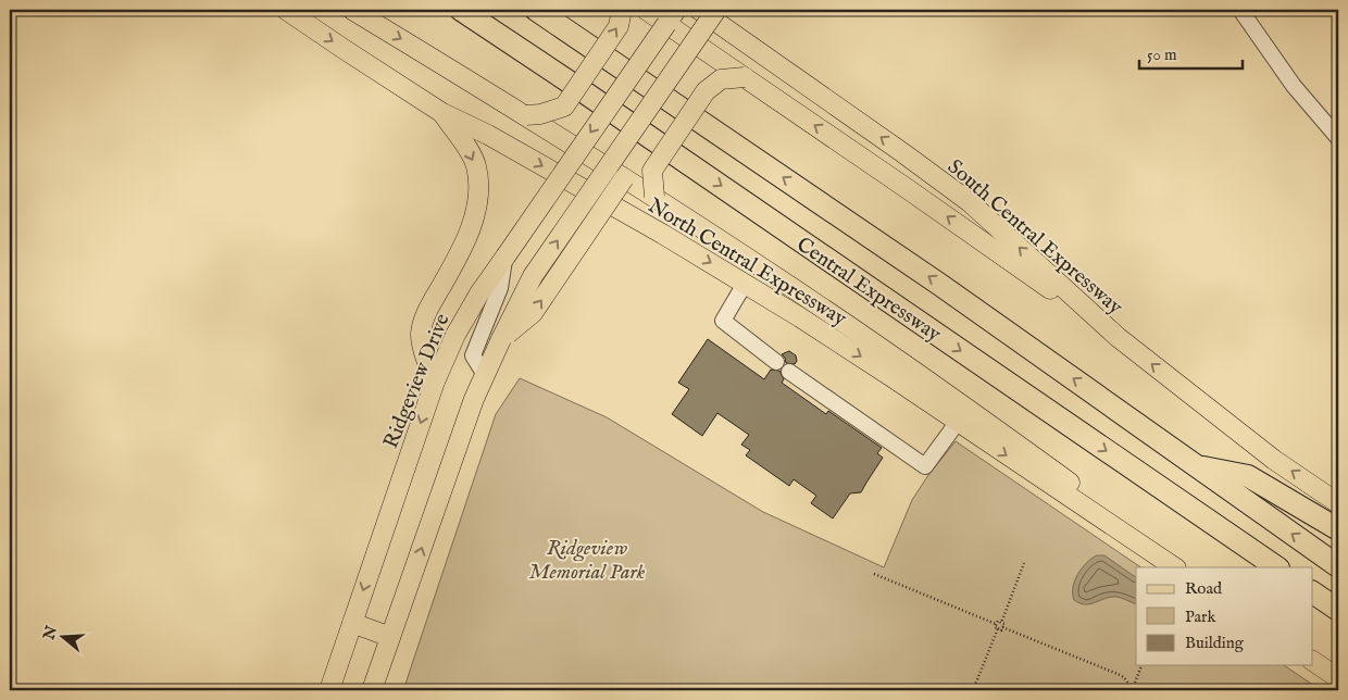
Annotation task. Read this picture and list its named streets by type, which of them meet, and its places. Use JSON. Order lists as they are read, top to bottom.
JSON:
{
  "streets": {
    "highway": ["Central Expressway"],
    "main road": ["South Central Expressway", "North Central Expressway", "Ridgeview Drive"]
  },
  "parks": ["Ridgeview Memorial Park"],
  "legend": ["Road", "Park", "Building"],
  "scale_bar": "50 m",
  "north": "left"
}
